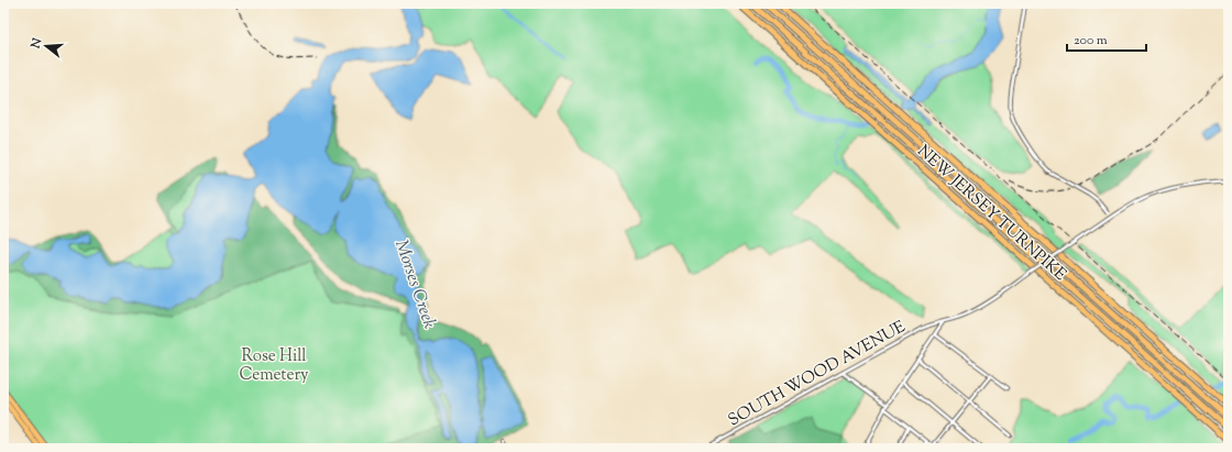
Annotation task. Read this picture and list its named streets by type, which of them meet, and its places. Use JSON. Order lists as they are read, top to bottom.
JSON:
{
  "streets": {
    "highway": ["NEW JERSEY TURNPIKE"],
    "street": ["SOUTH WOOD AVENUE"]
  },
  "water": ["Morses Creek"],
  "parks": ["Rose Hill Cemetery"],
  "scale_bar": "200 m",
  "north": "left"
}
